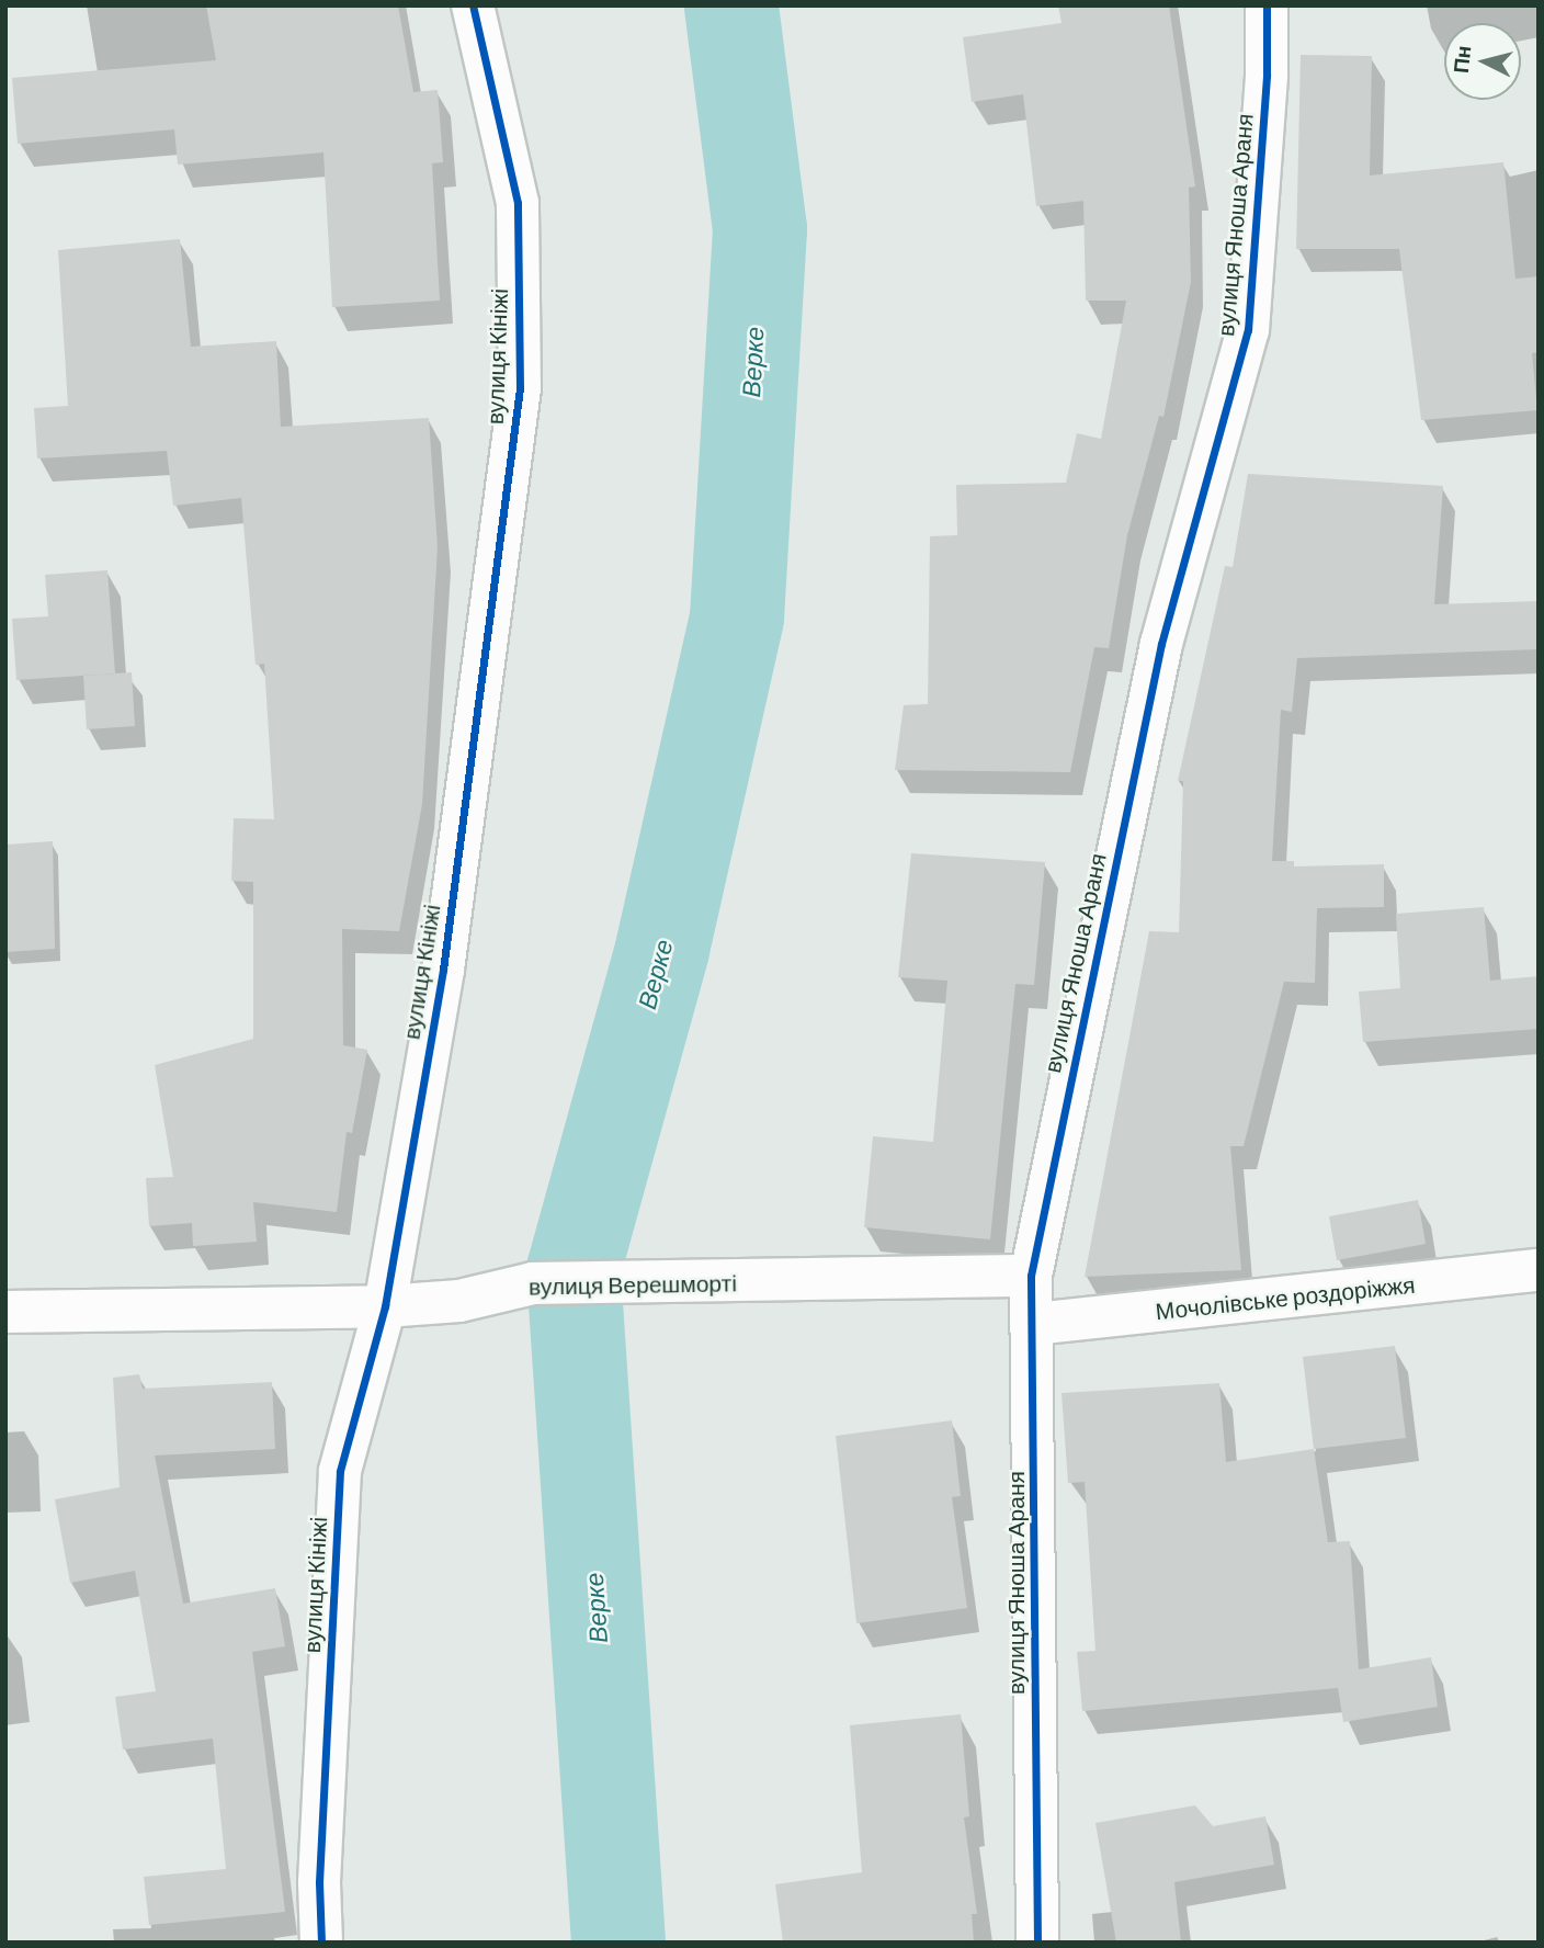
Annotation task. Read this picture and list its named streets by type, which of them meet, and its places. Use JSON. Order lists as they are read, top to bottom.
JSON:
{
  "streets": {
    "street": [
      "вулиця Яноша Араня",
      "вулиця Кініжі",
      "вулиця Верешморті",
      "Мочолівське роздоріжжя"
    ]
  },
  "crossings": [
    ["вулиця Яноша Араня", "вулиця Верешморті"],
    ["вулиця Яноша Араня", "Мочолівське роздоріжжя"],
    ["вулиця Кініжі", "вулиця Верешморті"]
  ],
  "water": ["Верке"],
  "north": "left"
}
